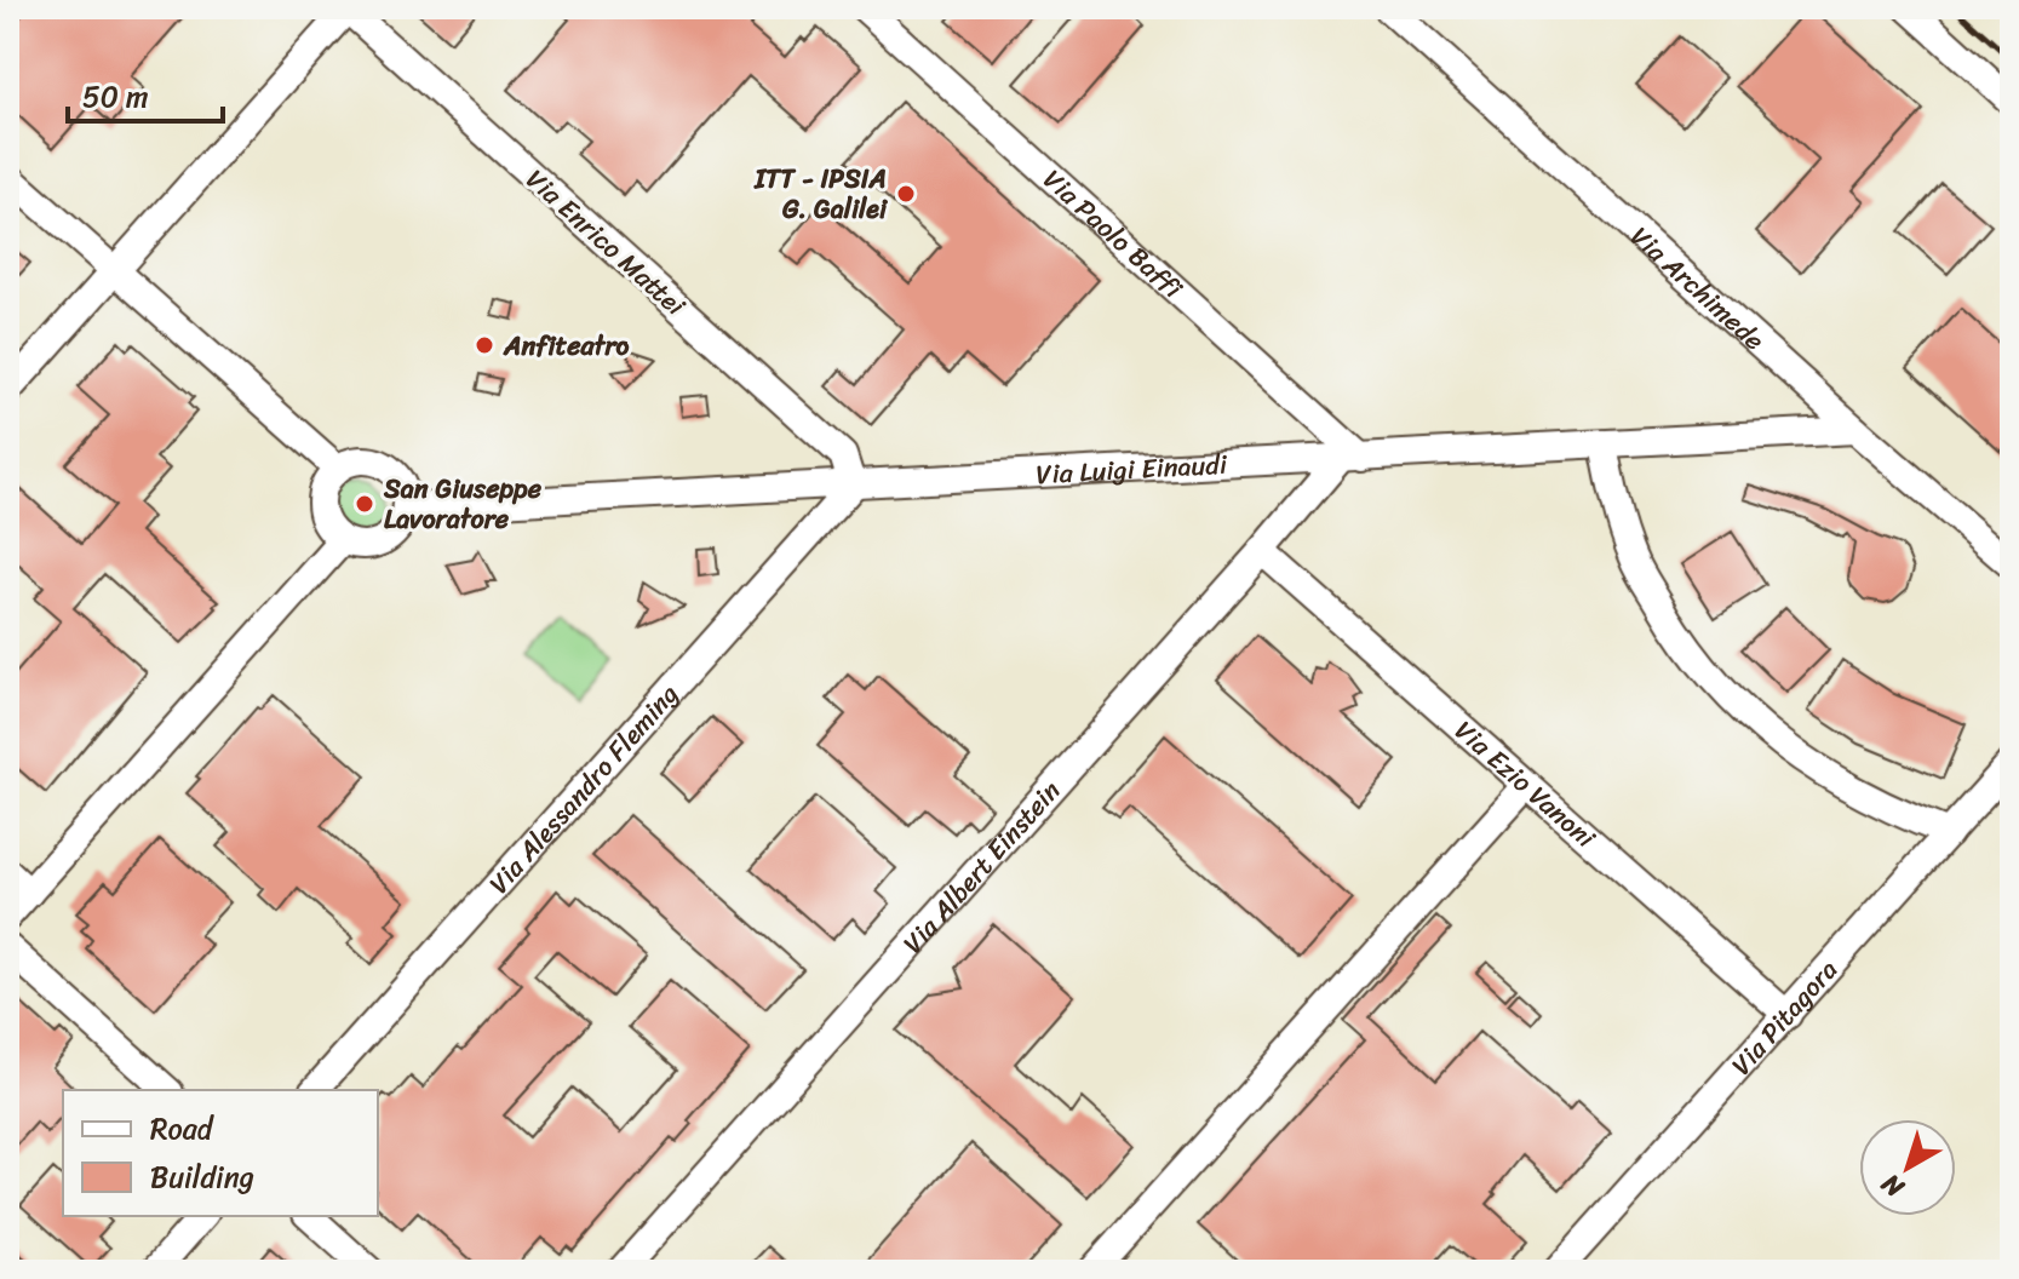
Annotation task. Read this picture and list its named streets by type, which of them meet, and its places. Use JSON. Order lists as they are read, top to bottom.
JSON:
{
  "streets": {
    "street": [
      "Via Paolo Baffi",
      "Via Enrico Mattei",
      "Via Archimede",
      "Via Luigi Einaudi",
      "Via Ezio Vanoni",
      "Via Alessandro Fleming",
      "Via Albert Einstein",
      "Via Pitagora"
    ]
  },
  "crossings": [
    ["Via Paolo Baffi", "Via Luigi Einaudi"],
    ["Via Paolo Baffi", "Via Albert Einstein"],
    ["Via Enrico Mattei", "Via Luigi Einaudi"],
    ["Via Enrico Mattei", "Via Alessandro Fleming"],
    ["Via Archimede", "Via Luigi Einaudi"],
    ["Via Luigi Einaudi", "Via Alessandro Fleming"],
    ["Via Luigi Einaudi", "Via Albert Einstein"],
    ["Via Ezio Vanoni", "Via Albert Einstein"],
    ["Via Ezio Vanoni", "Via Pitagora"]
  ],
  "places": ["ITT - IPSIA G. Galilei", "Anfiteatro", "San Giuseppe Lavoratore"],
  "legend": ["Road", "Building"],
  "scale_bar": "50 m",
  "north": "bottom left"
}
